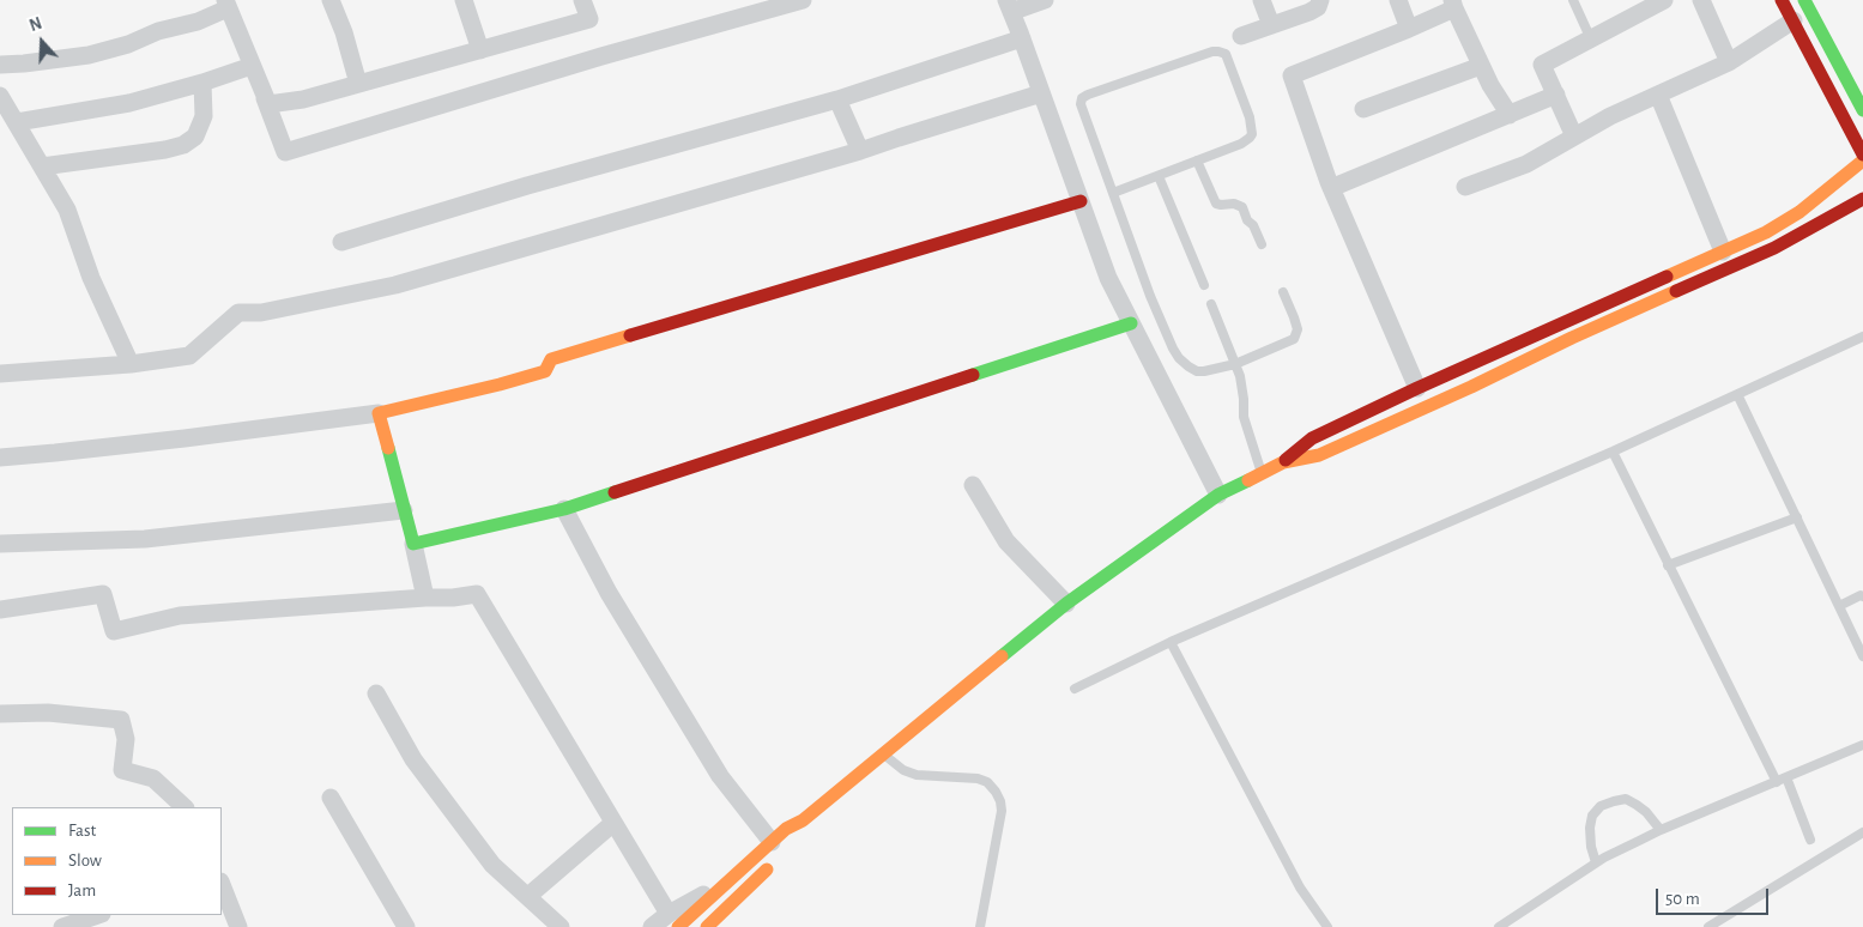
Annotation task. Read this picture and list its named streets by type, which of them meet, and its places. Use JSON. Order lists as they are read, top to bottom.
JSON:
{
  "legend": ["Fast", "Slow", "Jam"],
  "scale_bar": "50 m",
  "north": "top"
}
